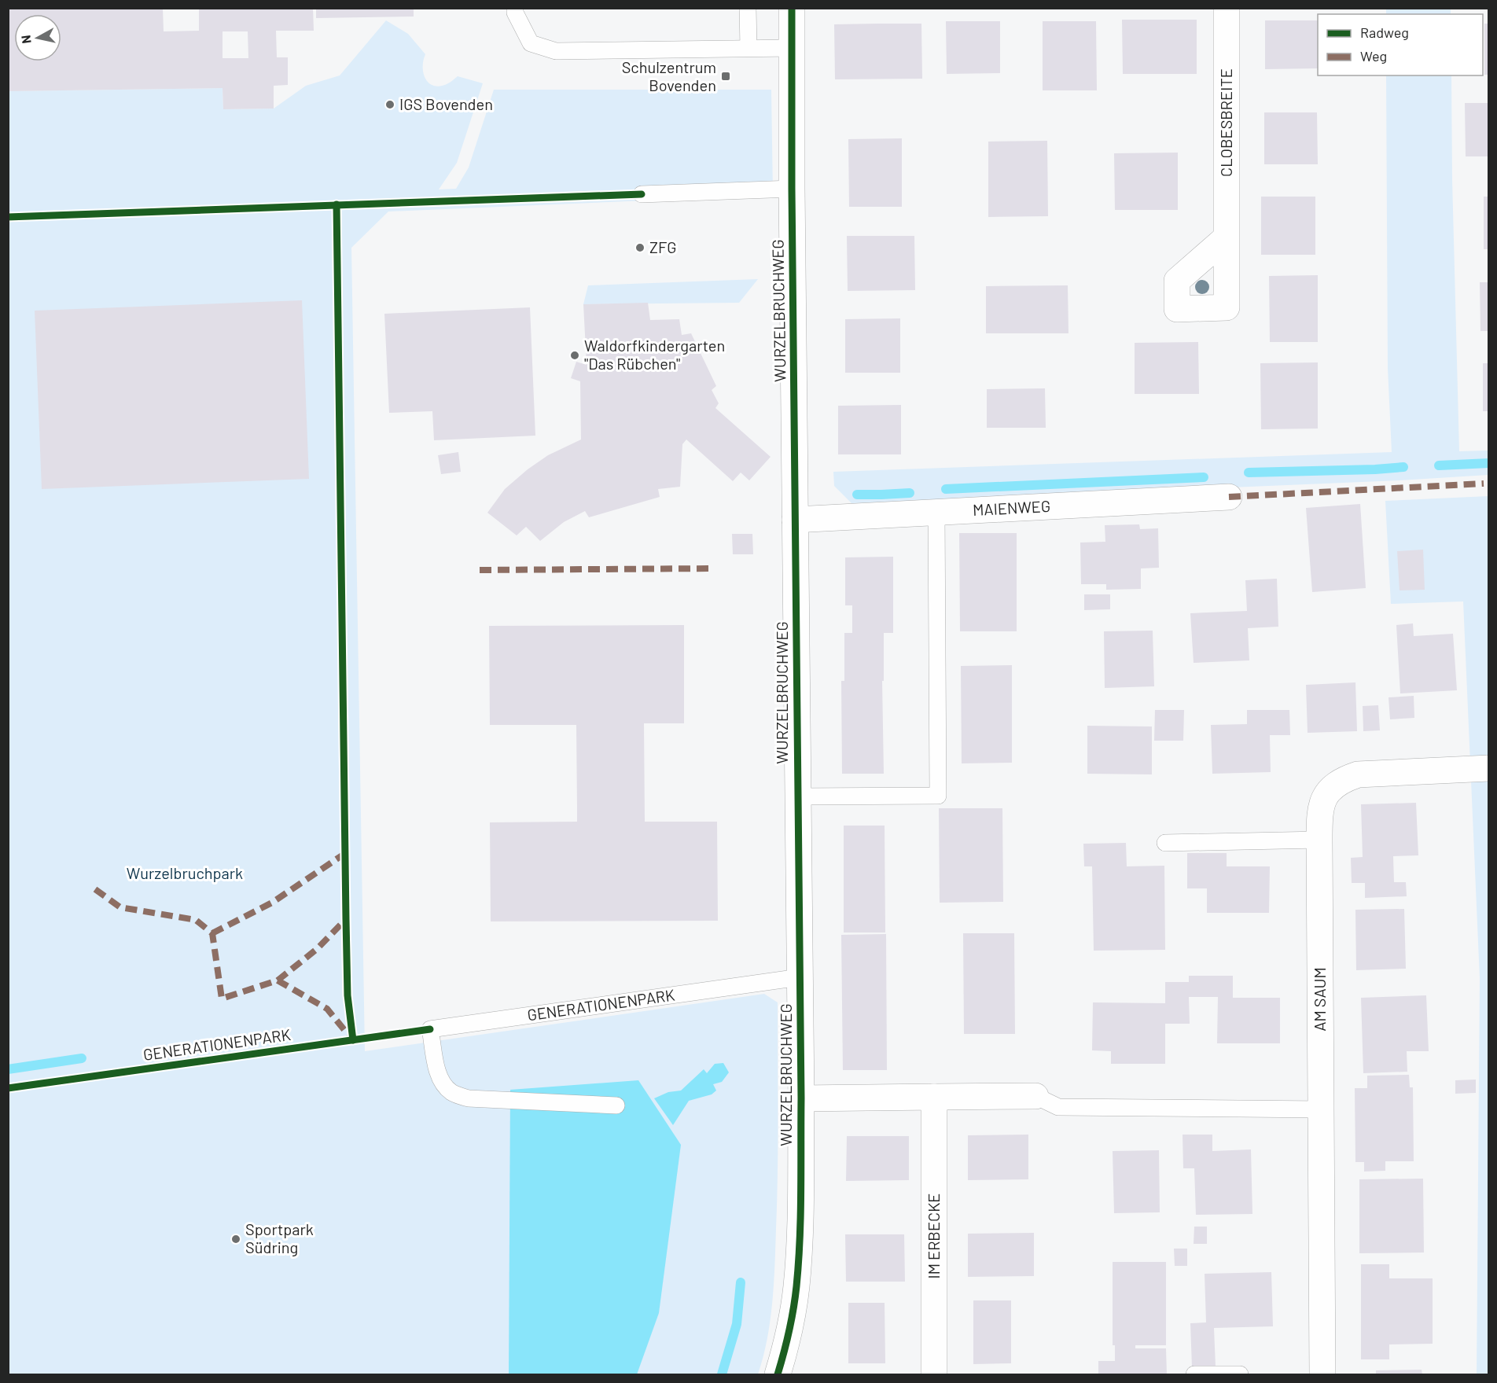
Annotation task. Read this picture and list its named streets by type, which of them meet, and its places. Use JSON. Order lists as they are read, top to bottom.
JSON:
{
  "streets": {
    "street": [
      "CLOBESBREITE",
      "WURZELBRUCHWEG",
      "MAIENWEG",
      "AM SAUM",
      "IM ERBECKE"
    ],
    "lane": ["GENERATIONENPARK"]
  },
  "crossings": [
    ["WURZELBRUCHWEG", "MAIENWEG"],
    ["WURZELBRUCHWEG", "GENERATIONENPARK"]
  ],
  "parks": ["Wurzelbruchpark"],
  "places": {
    "transit": ["Schulzentrum Bovenden"],
    "other": [
      "IGS Bovenden",
      "ZFG",
      "Waldorfkindergarten \"Das Rübchen\"",
      "Sportpark Südring"
    ]
  },
  "legend": ["Radweg", "Weg"],
  "north": "left"
}
